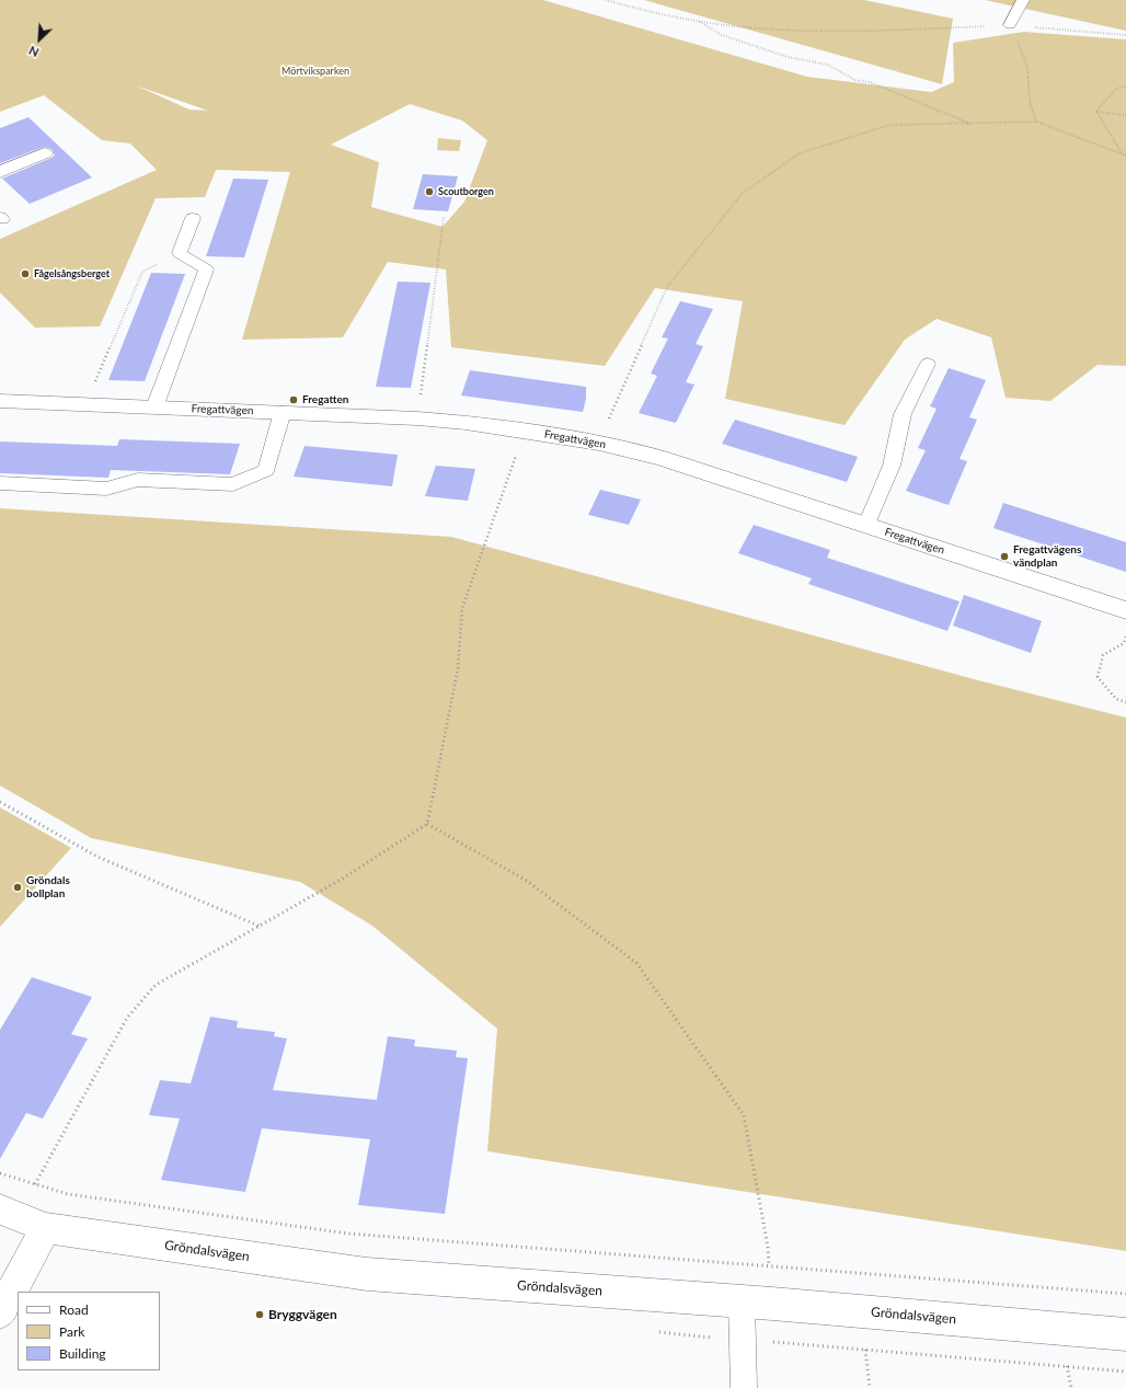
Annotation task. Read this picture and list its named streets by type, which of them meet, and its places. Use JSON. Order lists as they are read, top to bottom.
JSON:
{
  "streets": {
    "street": ["Fregattvägen", "Gröndalsvägen"]
  },
  "parks": ["Mörtviksparken"],
  "places": [
    "Scoutborgen",
    "Fågelsångsberget",
    "Fregatten",
    "Fregattvägens vändplan",
    "Gröndals bollplan",
    "Bryggvägen"
  ],
  "legend": ["Road", "Park", "Building"],
  "north": "bottom left"
}
